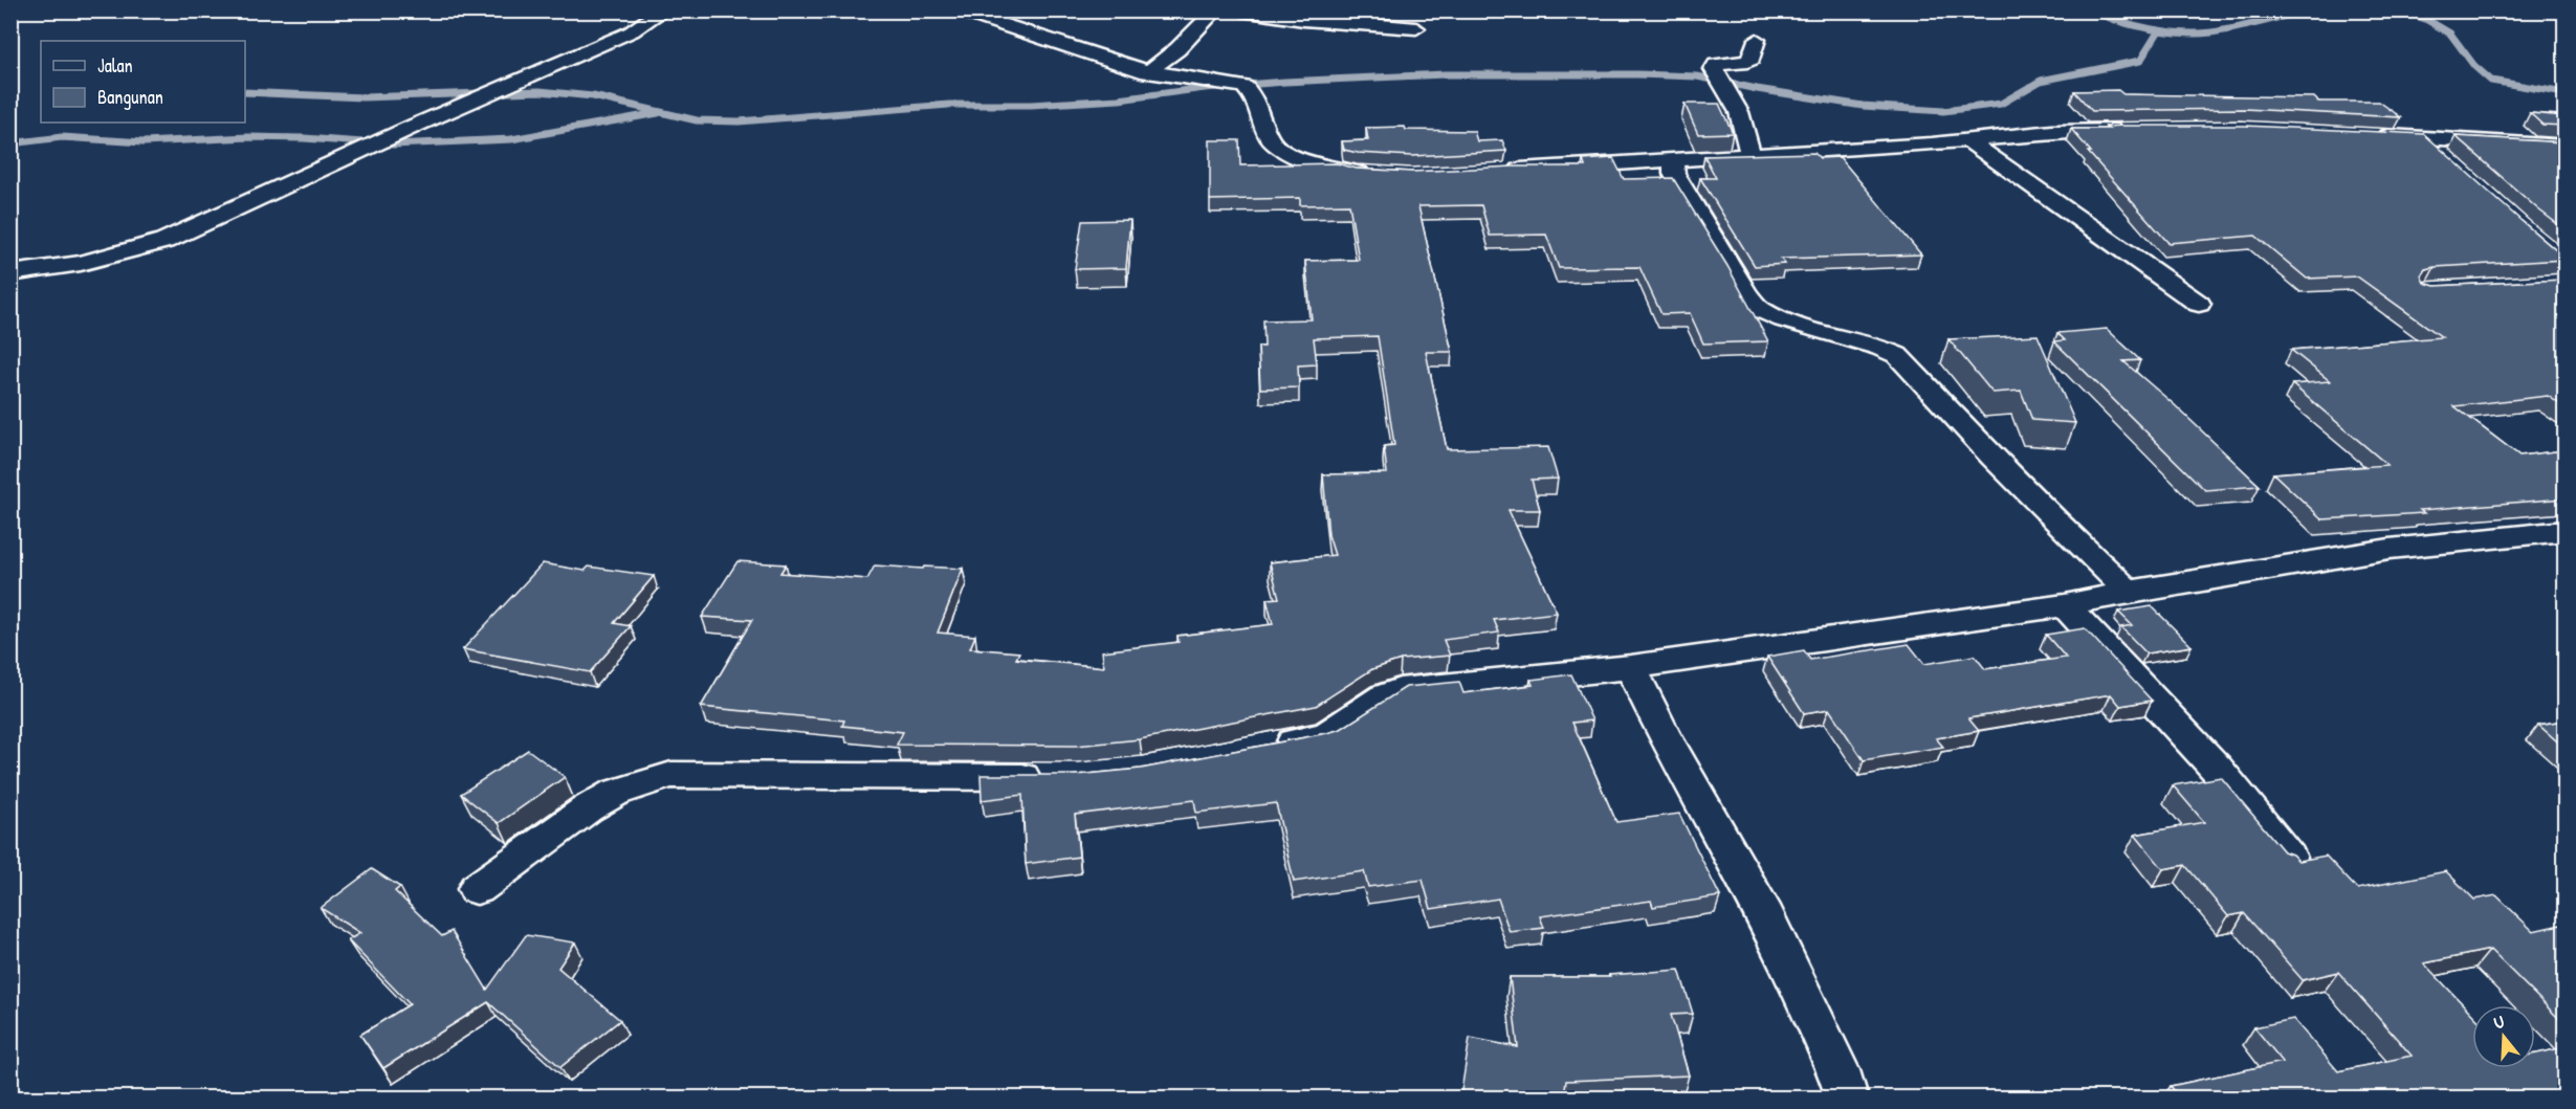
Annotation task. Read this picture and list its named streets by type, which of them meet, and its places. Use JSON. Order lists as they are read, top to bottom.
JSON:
{
  "legend": ["Jalan", "Bangunan"],
  "north": "top"
}
